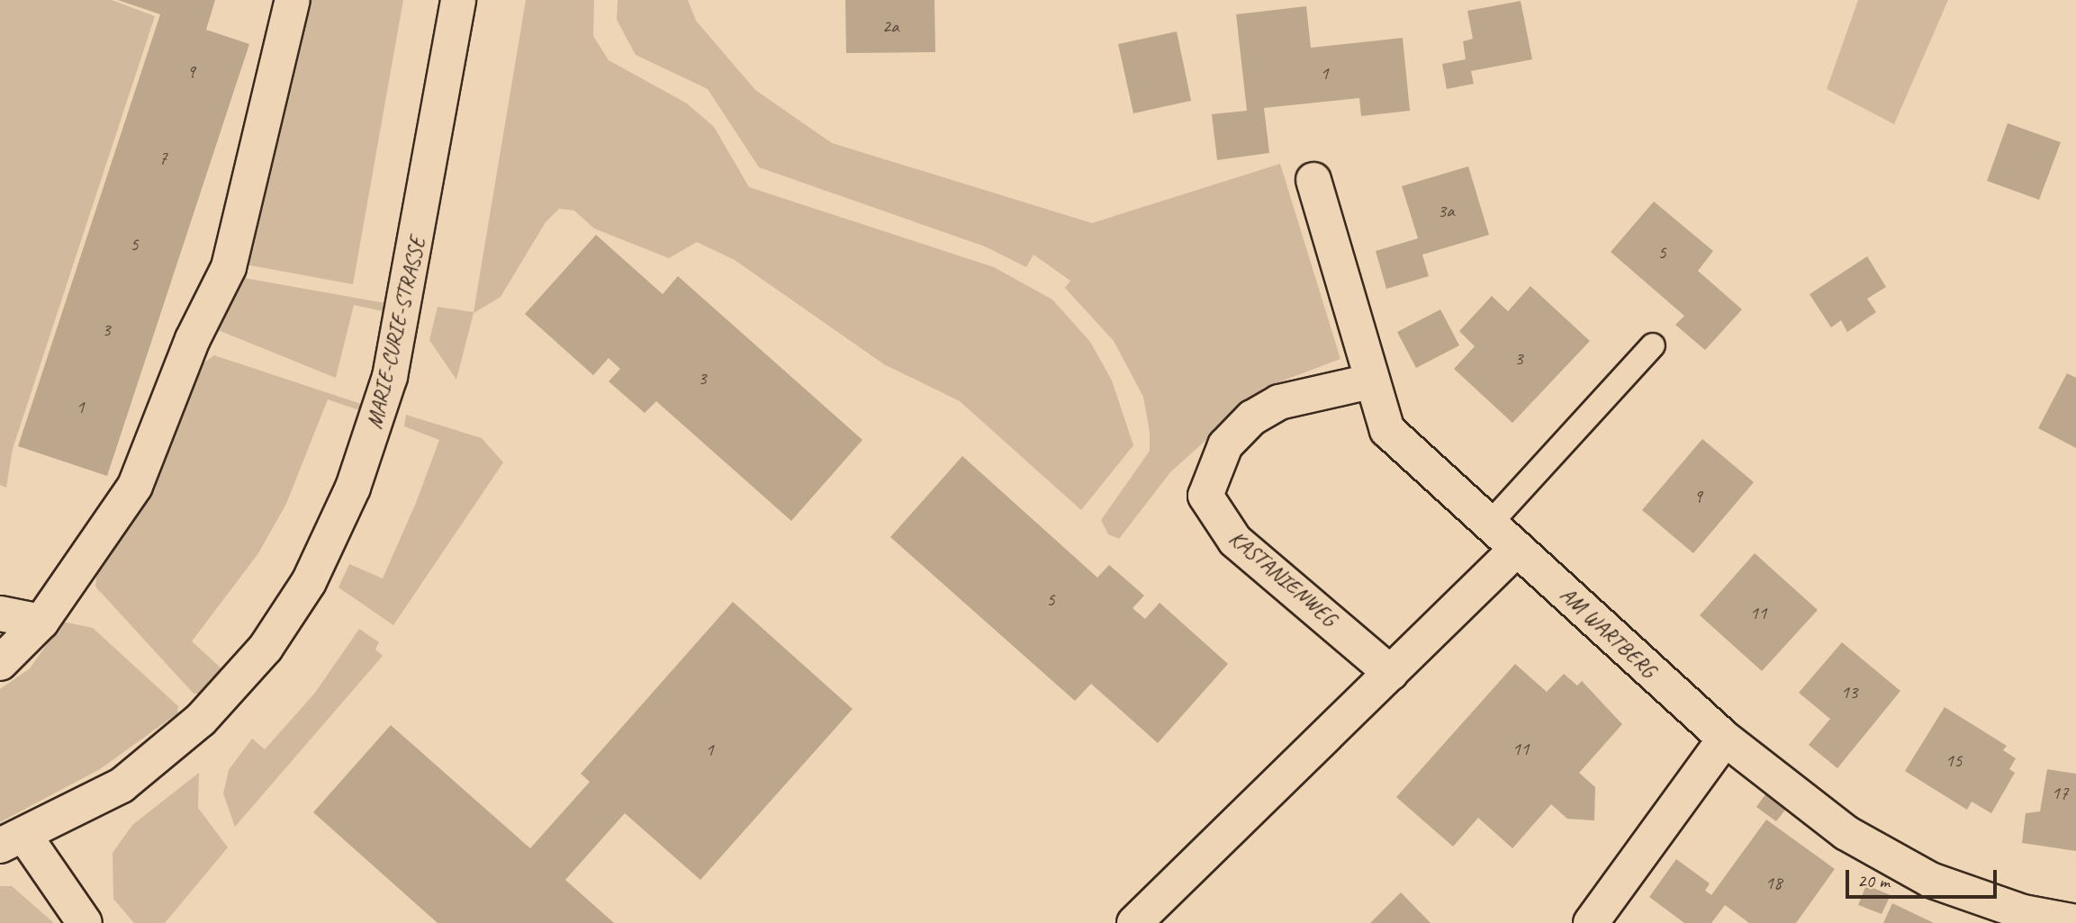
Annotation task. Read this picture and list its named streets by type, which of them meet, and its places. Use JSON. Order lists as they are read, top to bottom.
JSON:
{
  "streets": {
    "street": ["MARIE-CURIE-STRASSE", "KASTANIENWEG", "AM WARTBERG"]
  },
  "crossings": [
    ["KASTANIENWEG", "AM WARTBERG"]
  ],
  "house_numbers": [
    "2a",
    "9",
    "1",
    "7",
    "3a",
    "5",
    "5",
    "3",
    "3",
    "3",
    "1",
    "9",
    "5",
    "11",
    "13",
    "11",
    "1",
    "15",
    "17",
    "18"
  ],
  "scale_bar": "20 m"
}
